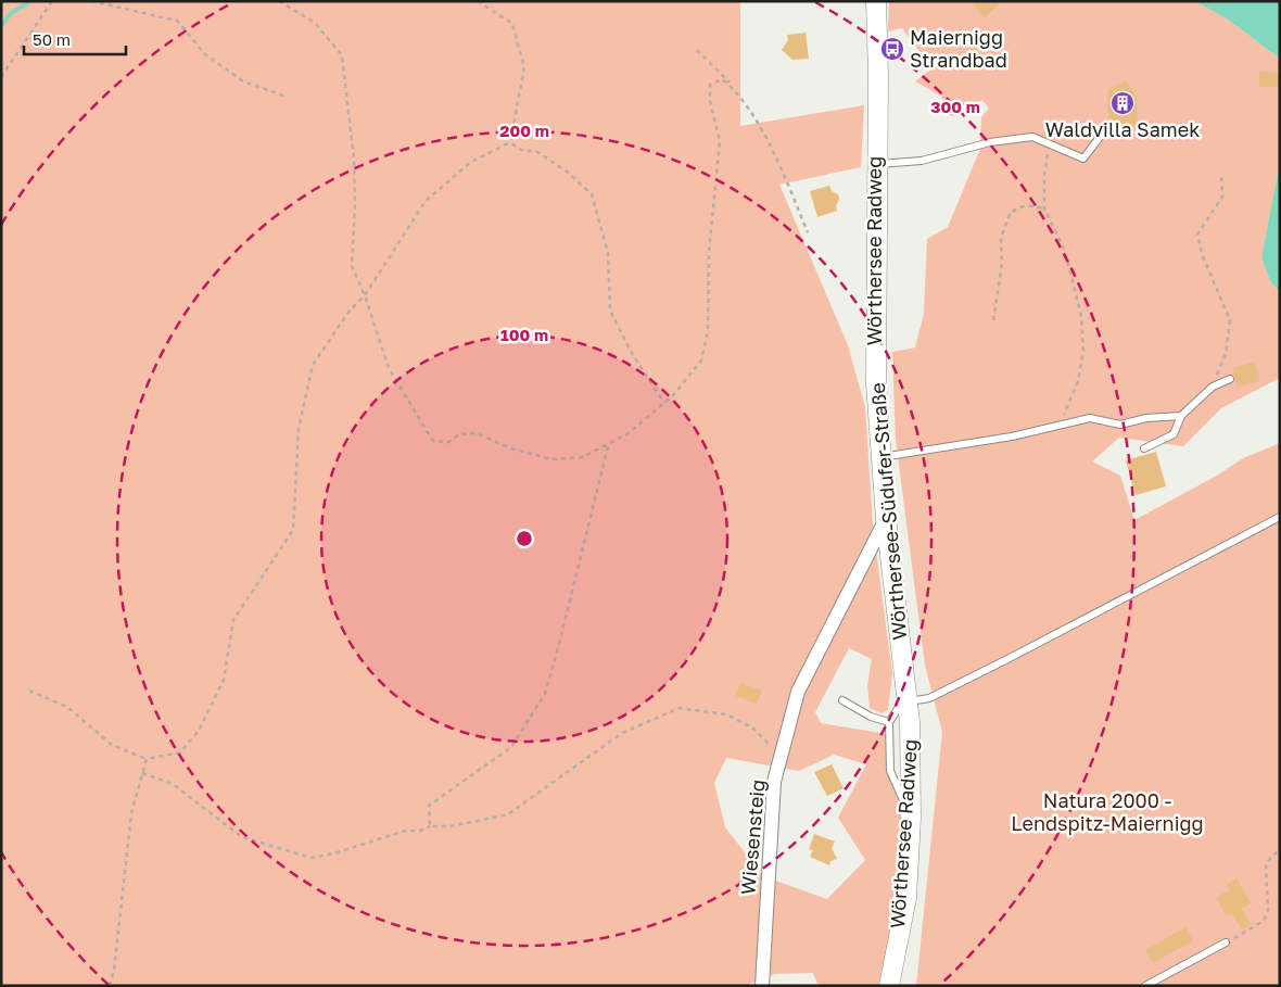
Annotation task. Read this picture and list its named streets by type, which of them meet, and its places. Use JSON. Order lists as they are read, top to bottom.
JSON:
{
  "streets": {
    "main road": ["Wörthersee-Südufer-Straße"],
    "street": ["Wiesensteig"]
  },
  "crossings": [
    ["Wörthersee-Südufer-Straße", "Wiesensteig"]
  ],
  "parks": ["Natura 2000 - Lendspitz-Maiernigg"],
  "places": {
    "bus stop": ["Maiernigg Strandbad"],
    "building": ["Waldvilla Samek"]
  },
  "scale_bar": "50 m",
  "rings": ["300 m", "200 m", "100 m"]
}
